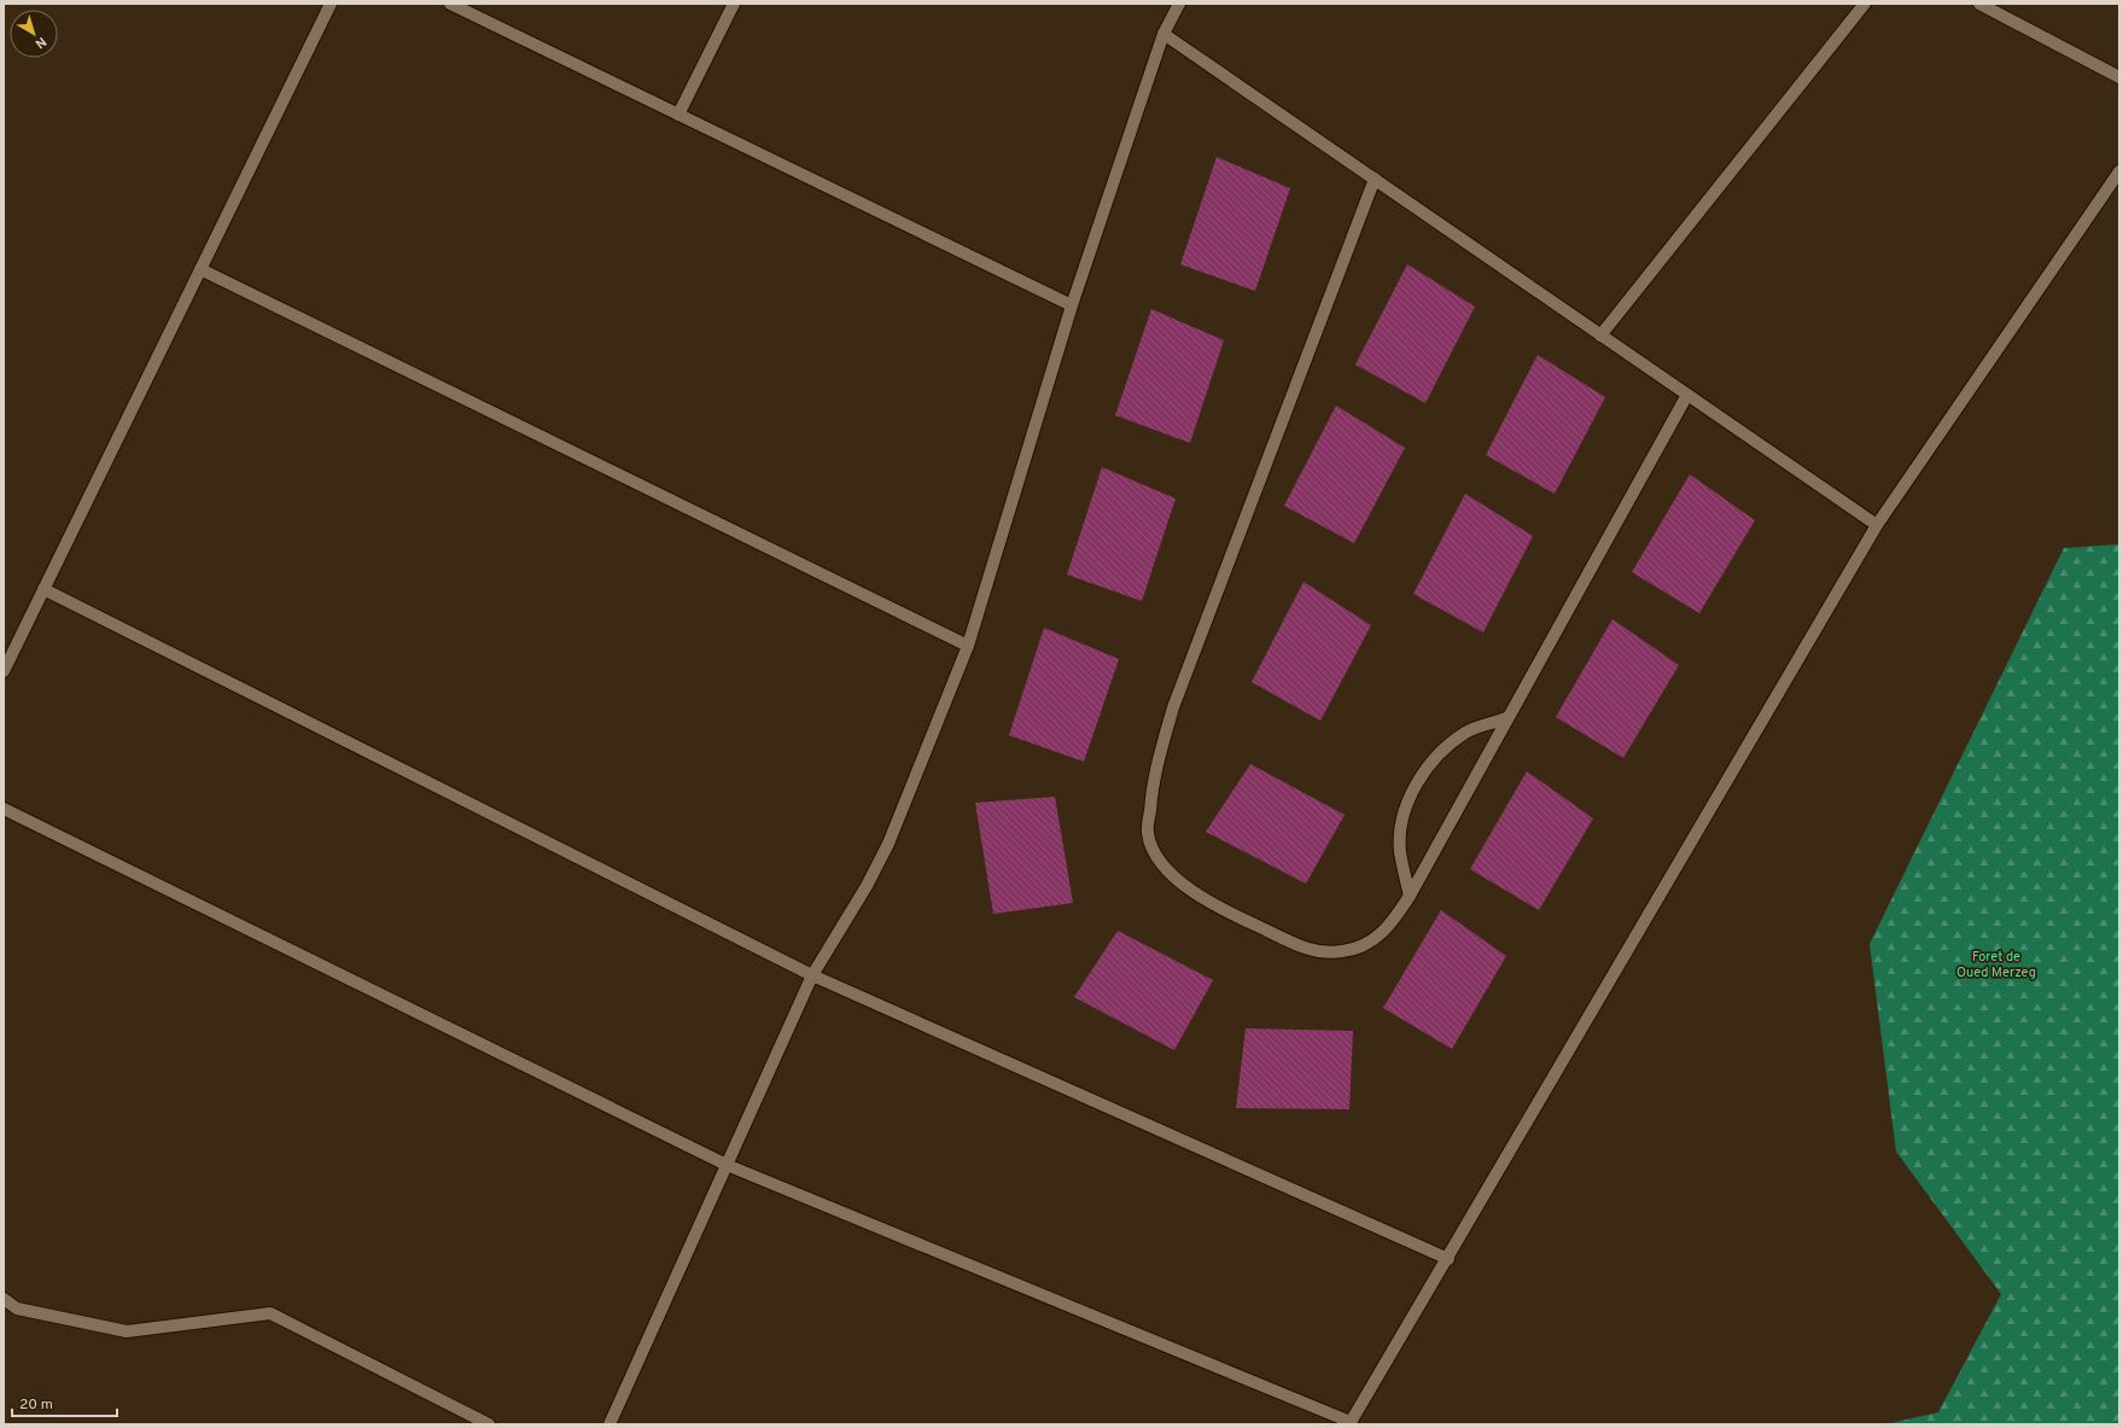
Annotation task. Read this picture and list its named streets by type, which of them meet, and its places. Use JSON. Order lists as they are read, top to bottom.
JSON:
{
  "parks": ["Foret de Oued Merzeg"],
  "scale_bar": "20 m",
  "north": "bottom right"
}
